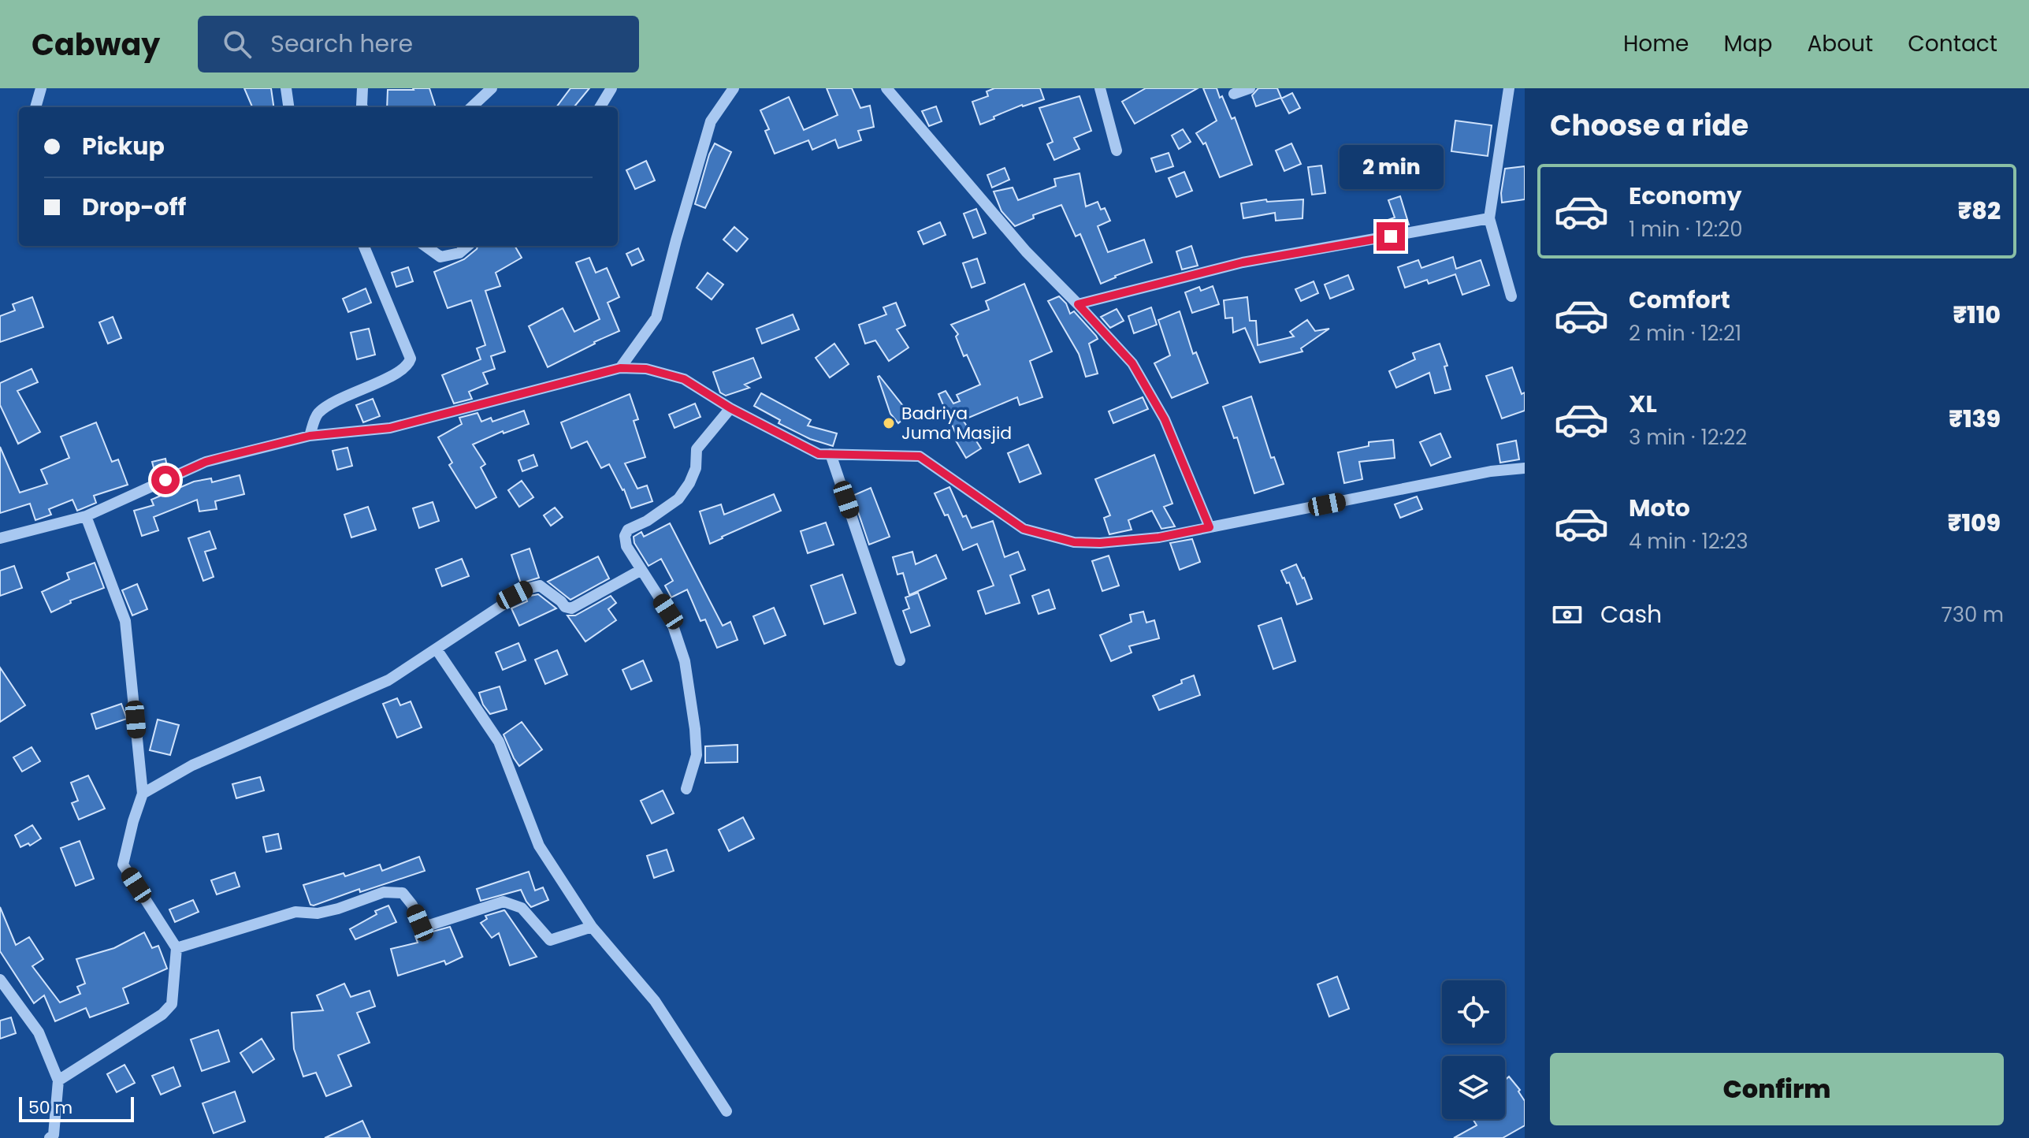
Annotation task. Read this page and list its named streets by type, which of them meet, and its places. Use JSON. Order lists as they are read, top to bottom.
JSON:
{
  "places": ["Badriya Juma Masjid"],
  "scale_bar": "50 m",
  "page": {
    "header": "Cabway",
    "search": "Search here",
    "nav": [
      "Home",
      "Map",
      "About",
      "Contact"
    ],
    "heading": "Choose a ride",
    "banner": ["Pickup", "Drop-off"],
    "bubble": "2 min",
    "list": [
      {
        "name": "Economy",
        "note": "1 min · 12:20",
        "value": "₹82"
      },
      {
        "name": "Comfort",
        "note": "2 min · 12:21",
        "value": "₹110"
      },
      {
        "name": "XL",
        "note": "3 min · 12:22",
        "value": "₹139"
      },
      {
        "name": "Moto",
        "note": "4 min · 12:23",
        "value": "₹109"
      }
    ],
    "pay": ["Cash", "730 m"],
    "buttons": "Confirm",
    "scale": "50 m"
  }
}
